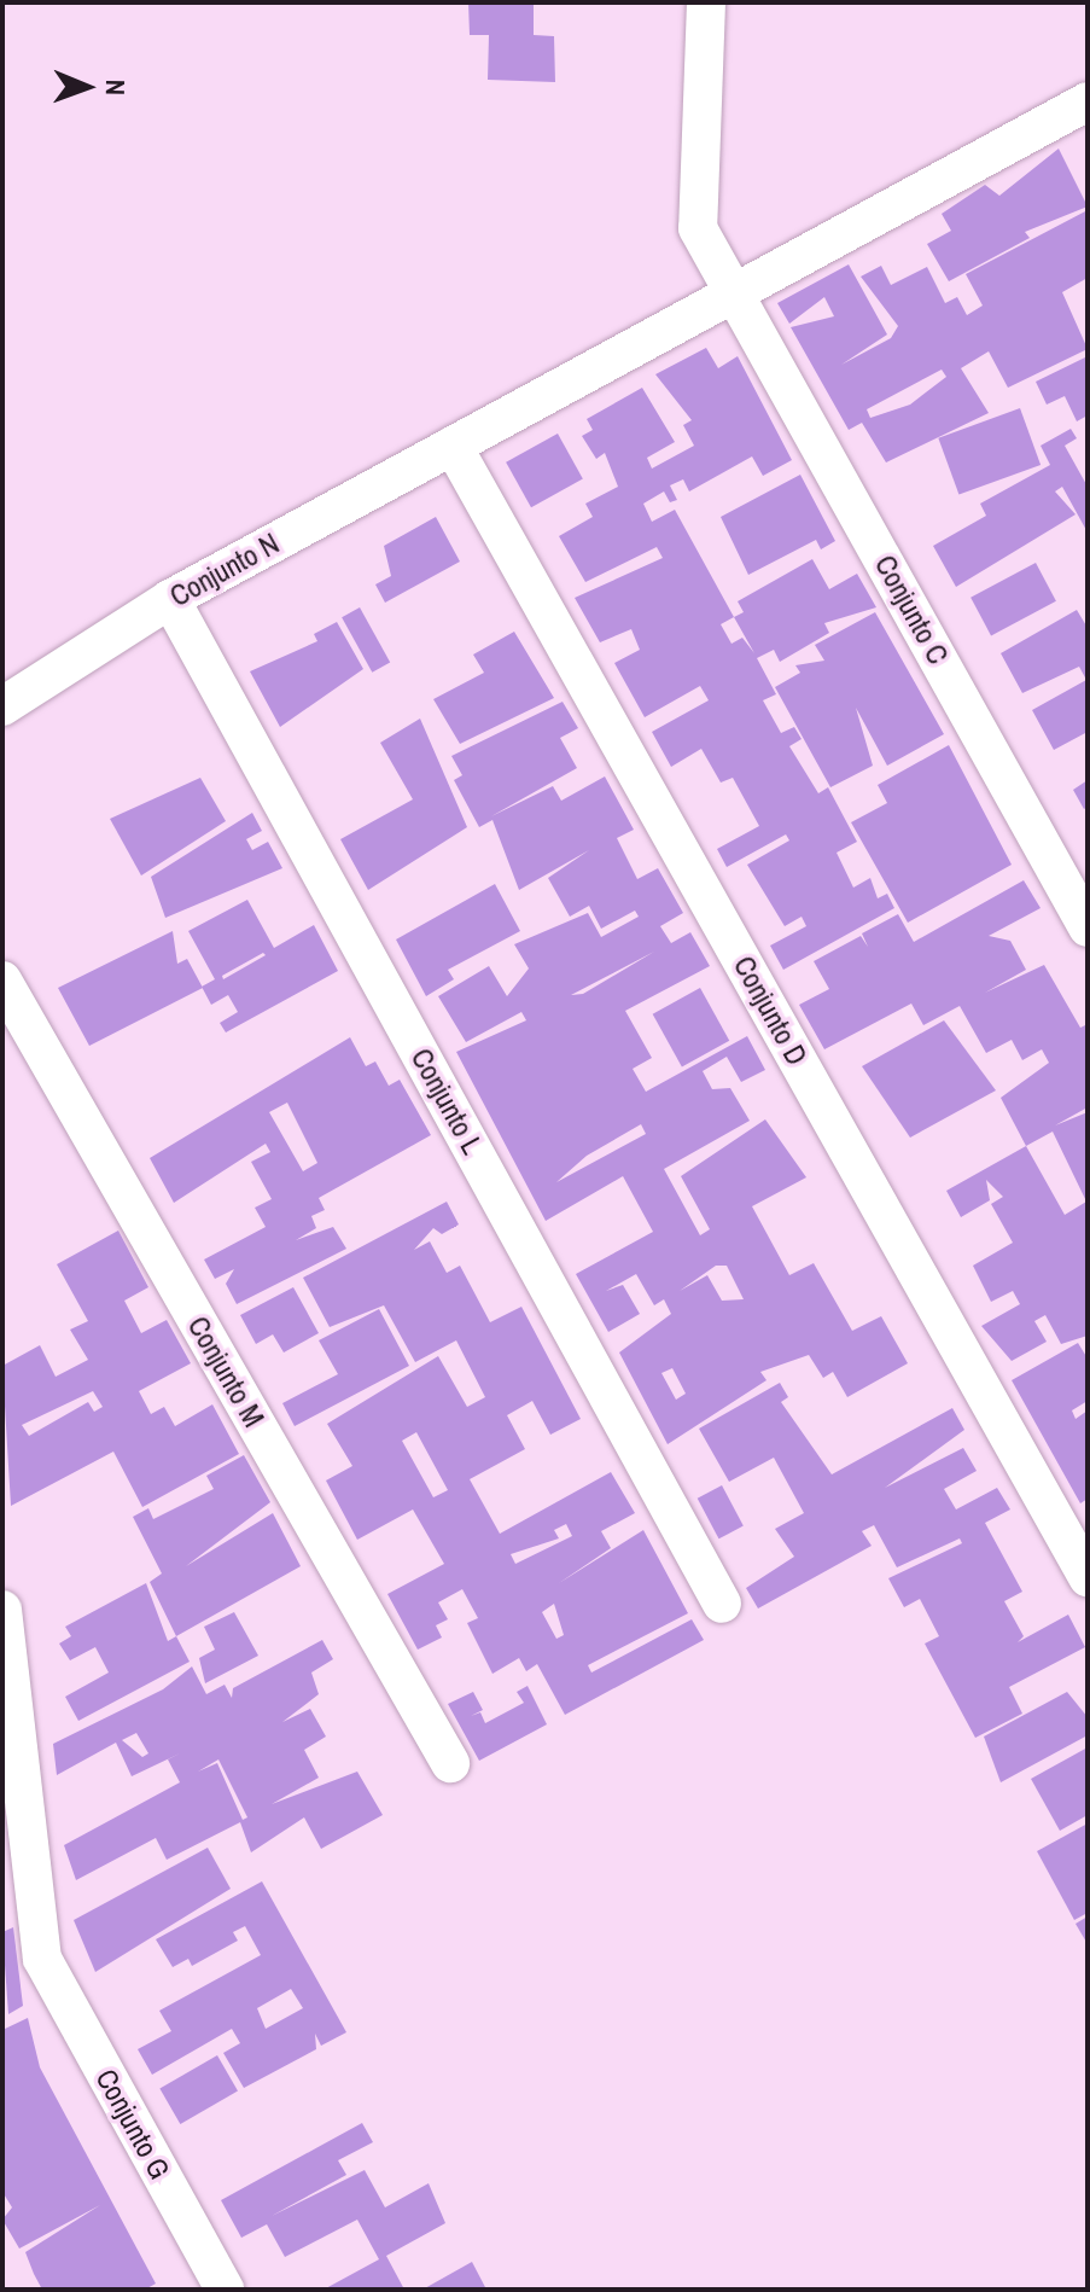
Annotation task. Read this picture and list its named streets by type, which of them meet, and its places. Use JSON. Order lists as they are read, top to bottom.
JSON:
{
  "streets": {
    "street": [
      "Conjunto N",
      "Conjunto C",
      "Conjunto D",
      "Conjunto L",
      "Conjunto M",
      "Conjunto G"
    ]
  },
  "crossings": [
    ["Conjunto N", "Conjunto C"],
    ["Conjunto N", "Conjunto D"],
    ["Conjunto N", "Conjunto L"]
  ],
  "north": "right"
}
